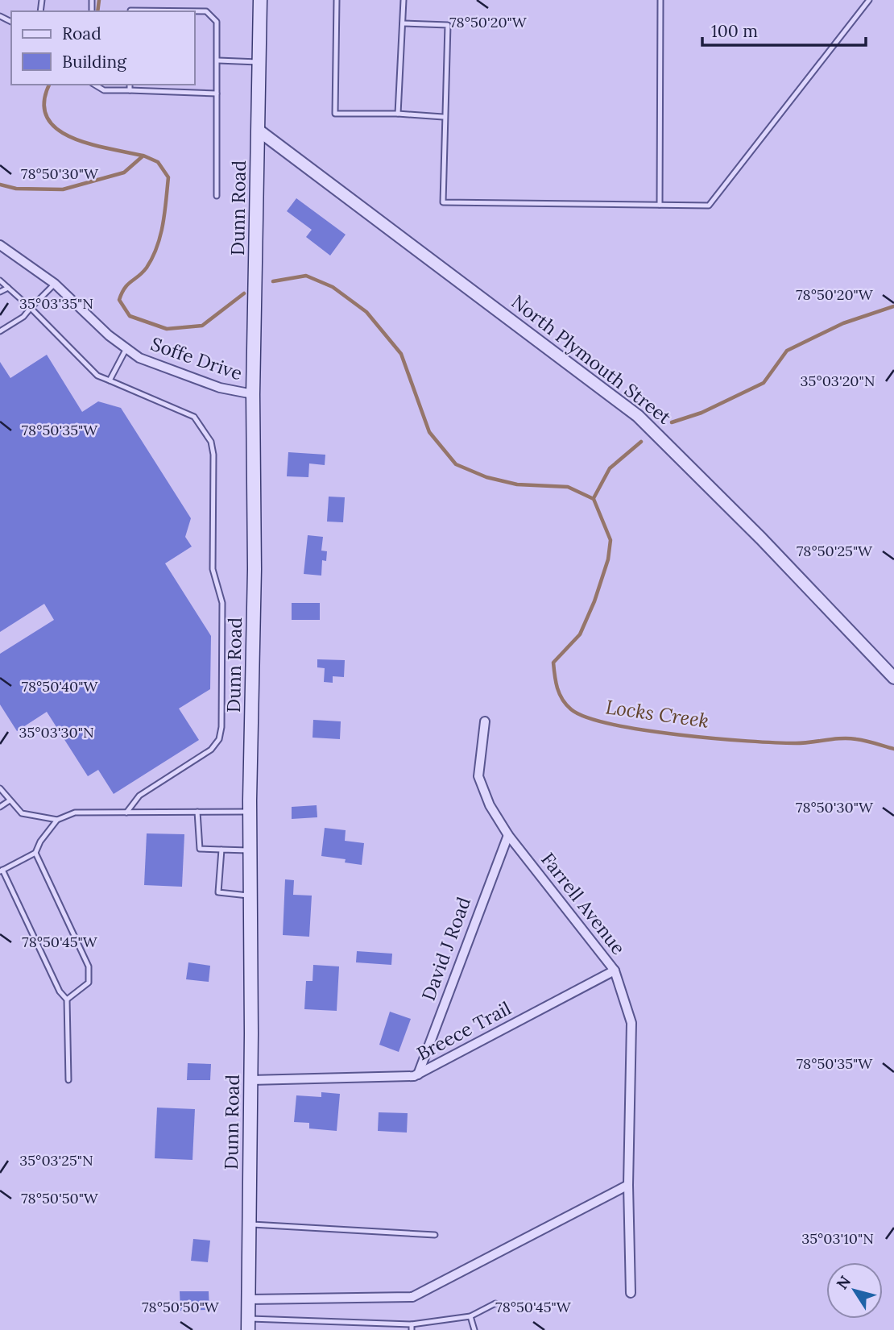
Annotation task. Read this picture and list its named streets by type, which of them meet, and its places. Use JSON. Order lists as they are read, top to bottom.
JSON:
{
  "streets": {
    "main road": ["Dunn Road"],
    "street": [
      "Soffe Drive",
      "North Plymouth Street",
      "Farrell Avenue",
      "David J Road",
      "Breece Trail"
    ]
  },
  "crossings": [
    ["Dunn Road", "Soffe Drive"],
    ["Dunn Road", "North Plymouth Street"],
    ["Dunn Road", "Breece Trail"],
    ["Farrell Avenue", "David J Road"],
    ["Farrell Avenue", "Breece Trail"],
    ["David J Road", "Breece Trail"]
  ],
  "water": ["Locks Creek"],
  "legend": ["Road", "Building"],
  "scale_bar": "100 m",
  "north": "top left",
  "coordinates": [
    "78°50'20\"W",
    "78°50'30\"W",
    "35°03'35\"N",
    "35°03'20\"N",
    "78°50'35\"W",
    "78°50'25\"W",
    "78°50'40\"W",
    "35°03'30\"N",
    "78°50'45\"W",
    "35°03'25\"N",
    "78°50'50\"W",
    "35°03'10\"N"
  ]
}
